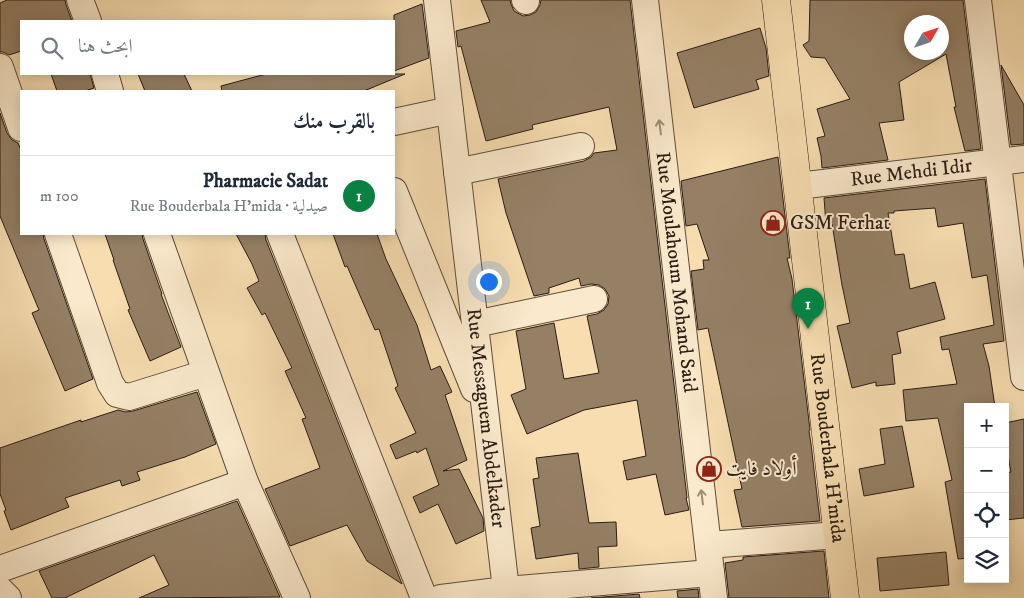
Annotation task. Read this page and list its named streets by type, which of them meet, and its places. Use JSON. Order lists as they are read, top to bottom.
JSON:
{
  "streets": {
    "main road": ["Rue Bouderbala H'mida"],
    "street": ["Rue Mehdi Idir", "Rue Moulahoum Mohand Said", "Rue Messaguem Abdelkader"]
  },
  "crossings": [
    ["Rue Mehdi Idir", "Rue Bouderbala H'mida"]
  ],
  "one_way": ["Rue Moulahoum Mohand Said"],
  "places": {
    "shop": ["GSM Ferhat", "أولاد فايت"]
  },
  "north": "top right",
  "page": {
    "search": "ابحث هنا",
    "heading": "بالقرب منك",
    "list": [
      {
        "mark": "1",
        "name": "Pharmacie Sadat",
        "note": "صيدلية · Rue Bouderbala H'mida",
        "value": "100 m"
      }
    ],
    "pins": "1",
    "map_buttons": ["+", "−"]
  }
}
